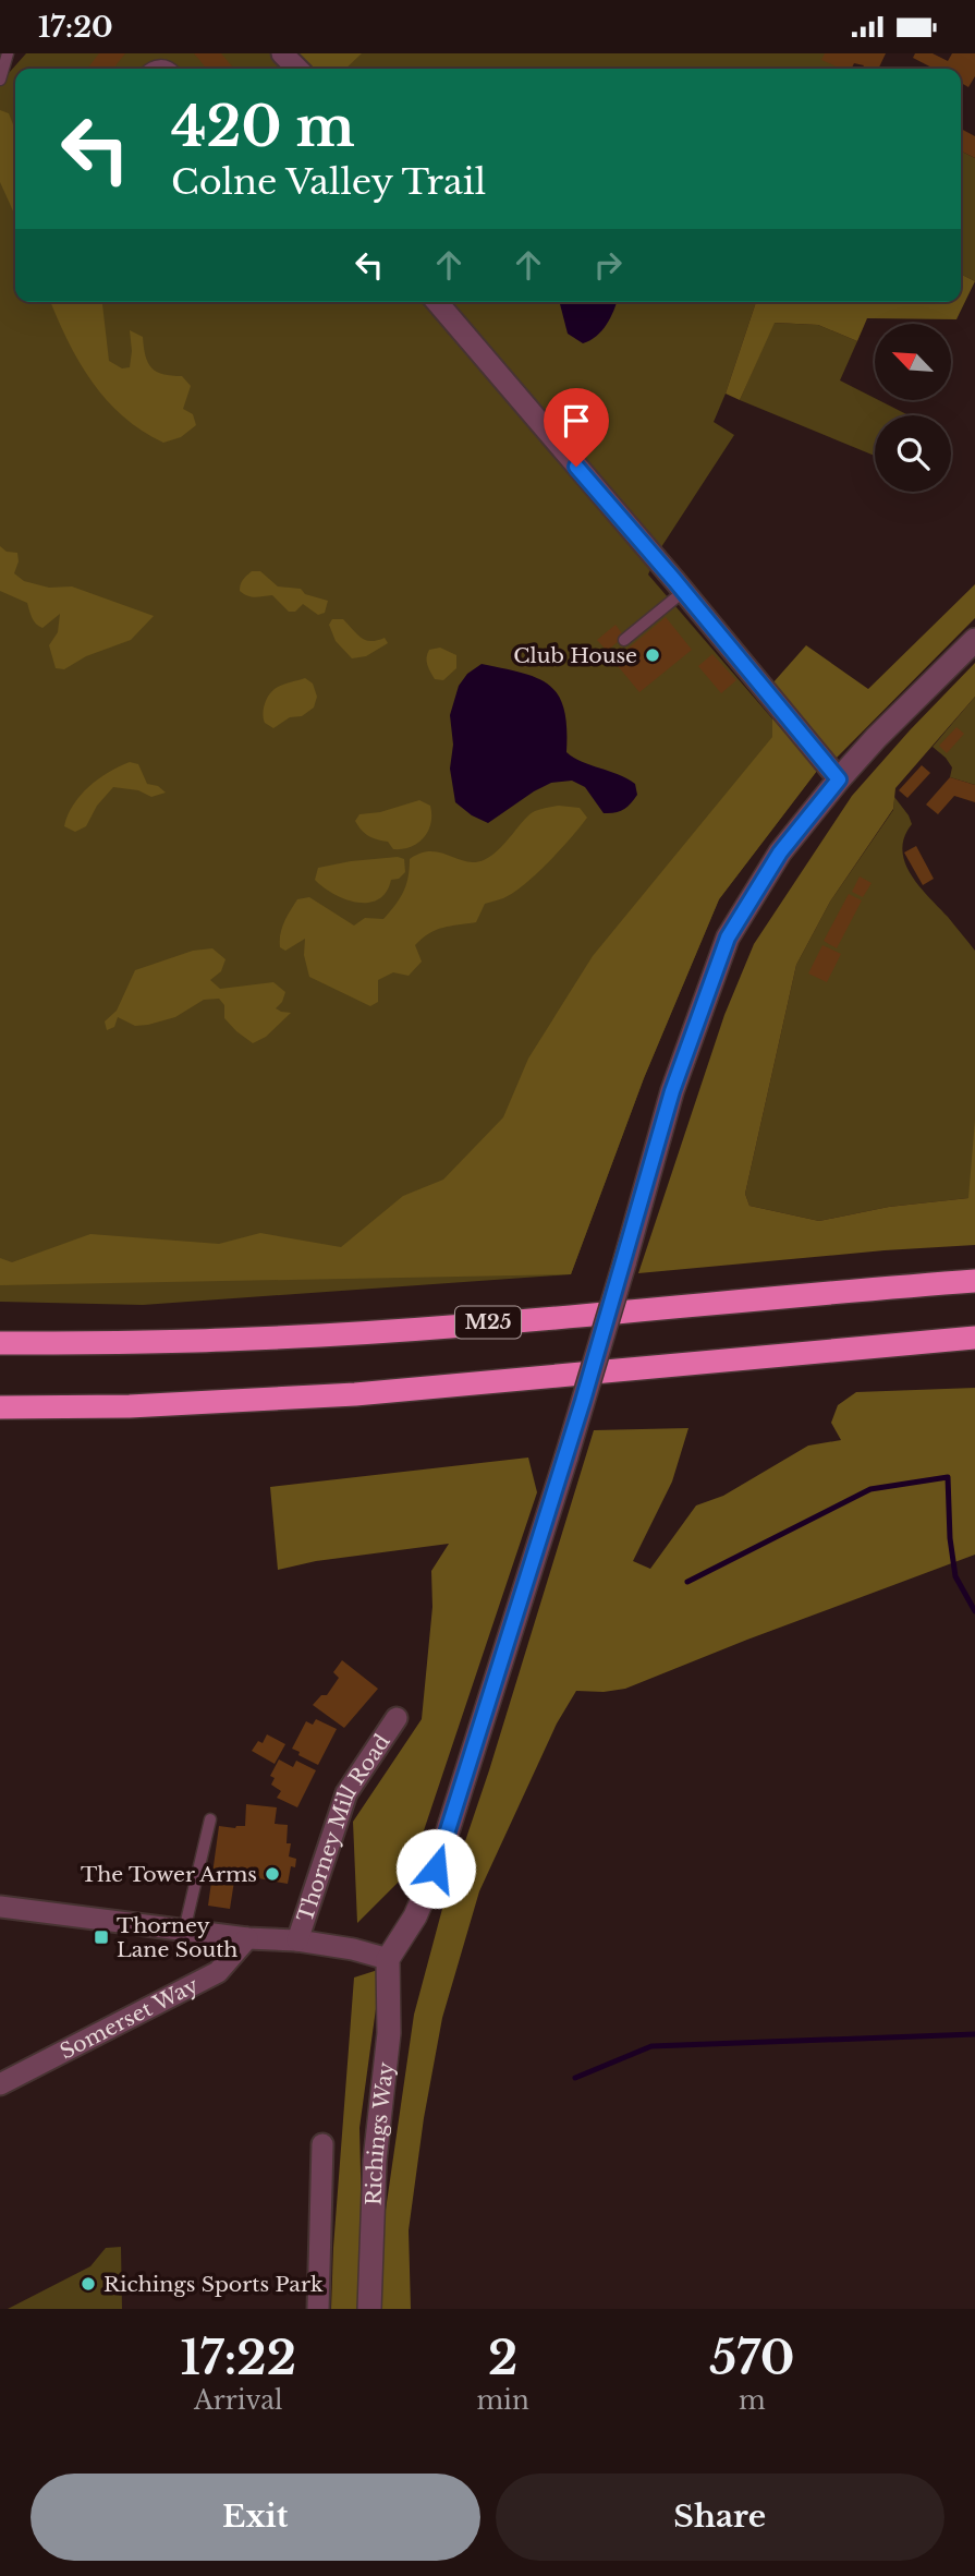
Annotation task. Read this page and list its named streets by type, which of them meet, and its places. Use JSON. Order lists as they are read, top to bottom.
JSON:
{
  "streets": {
    "highway": ["M25"],
    "street": ["Thorney Mill Road", "Somerset Way", "Richings Way"]
  },
  "places": {
    "other": ["Club House", "The Tower Arms", "Richings Sports Park"],
    "transit": ["Thorney Lane South"]
  },
  "north": "top left",
  "page": {
    "status": "17:20",
    "turn": ["420 m", "Colne Valley Trail"],
    "eta": [
      "17:22",
      "Arrival",
      "2",
      "min",
      "570",
      "m"
    ],
    "buttons": ["Exit", "Share"]
  }
}
